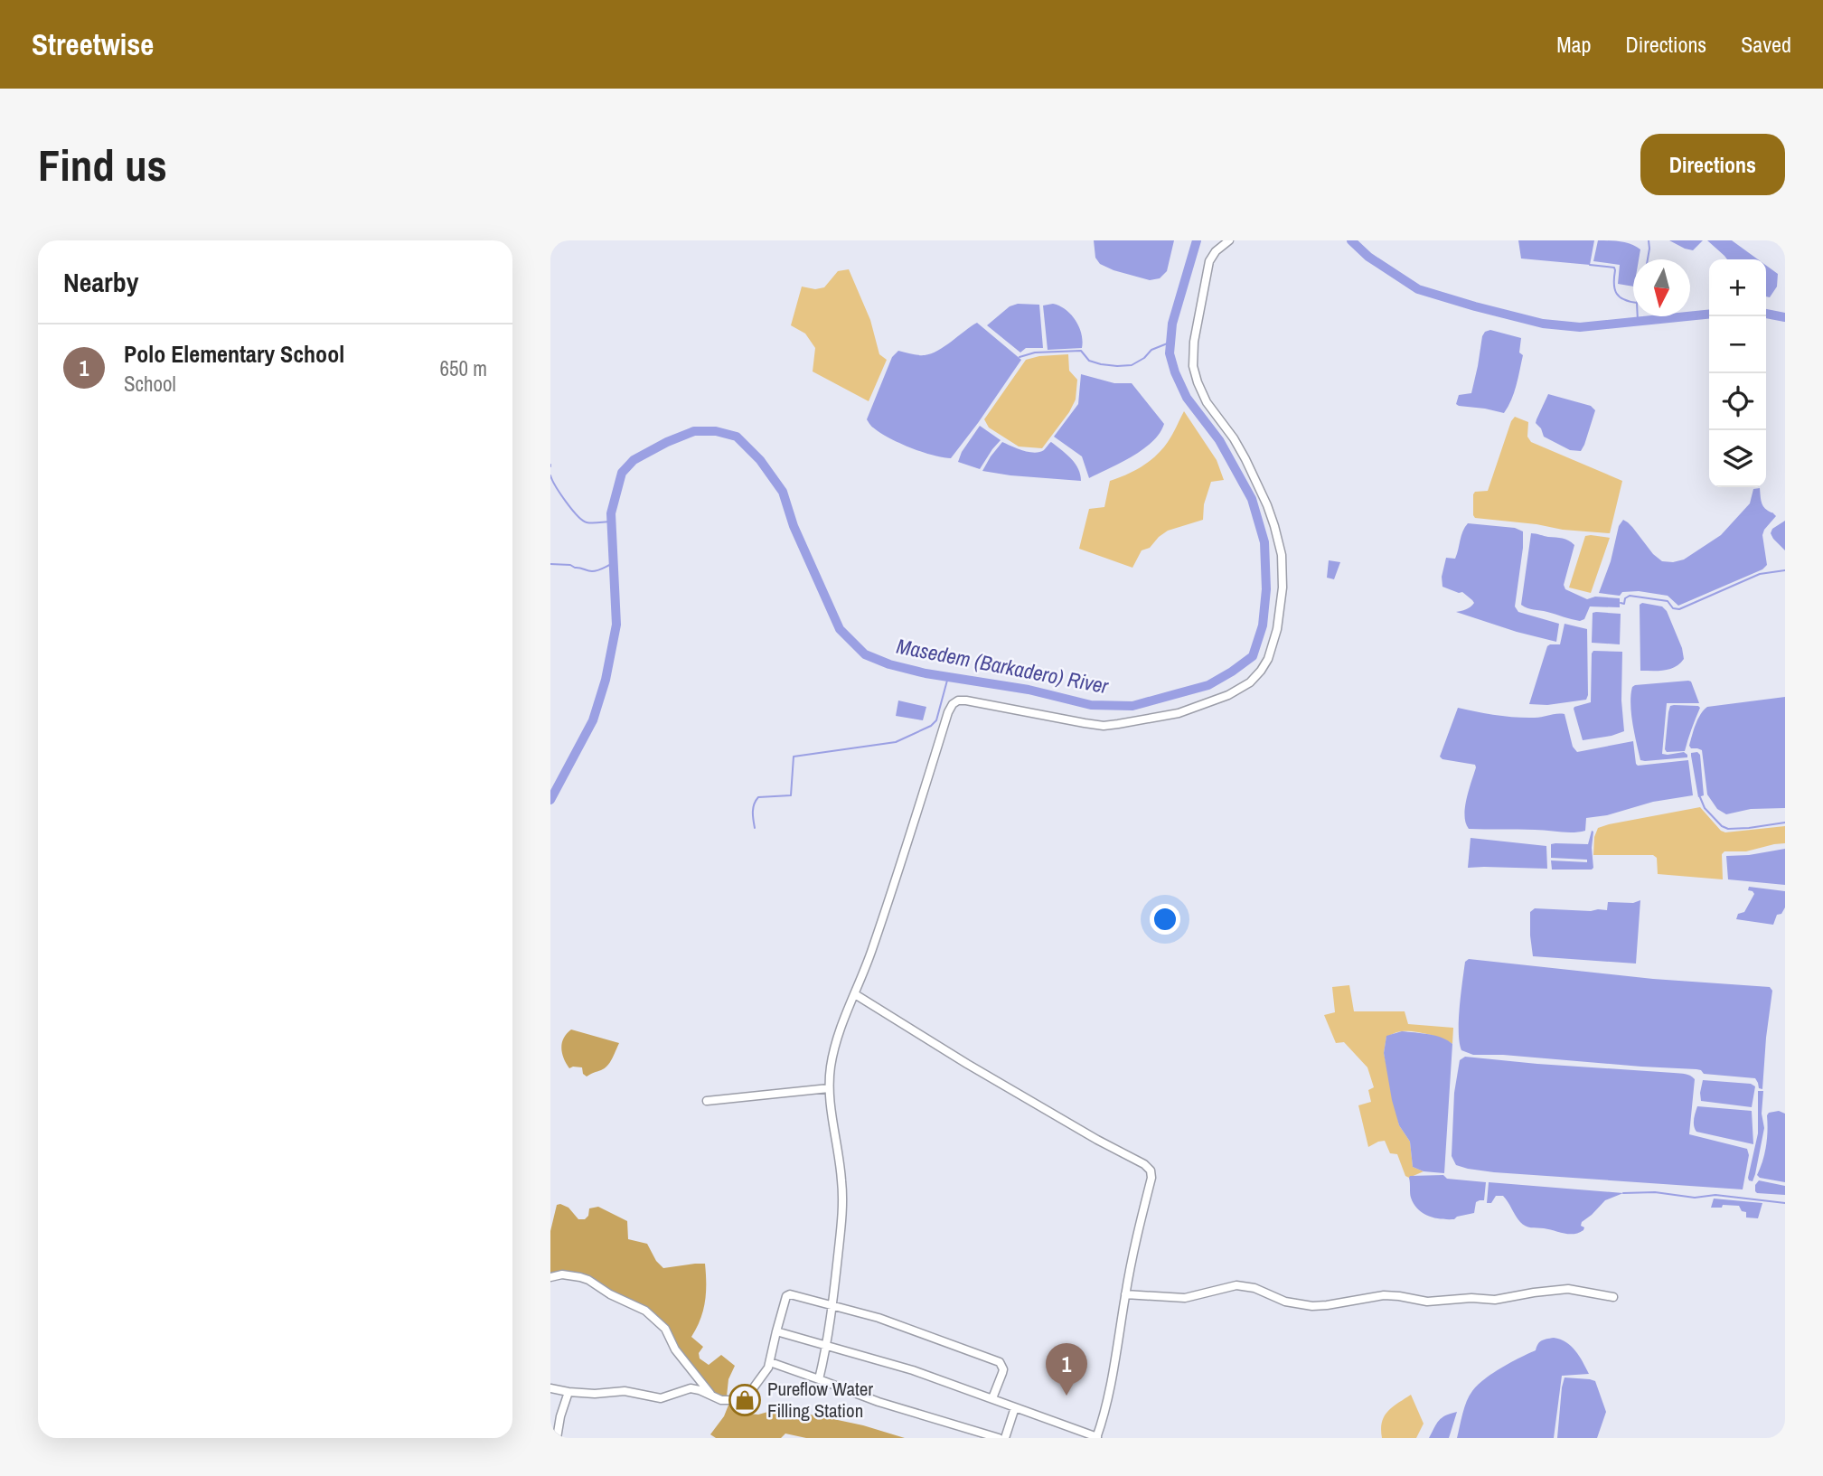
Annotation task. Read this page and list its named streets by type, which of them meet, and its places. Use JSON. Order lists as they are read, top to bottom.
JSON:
{
  "water": ["Masedem (Barkadero) River"],
  "places": {
    "shop": ["Pureflow Water Filling Station"]
  },
  "north": "bottom",
  "page": {
    "header": "Streetwise",
    "nav": ["Map", "Directions", "Saved"],
    "buttons": "Directions",
    "title": "Find us",
    "heading": "Nearby",
    "map_buttons": ["+", "−"],
    "list": [
      {
        "mark": "1",
        "name": "Polo Elementary School",
        "note": "School",
        "value": "650 m"
      }
    ],
    "pins": "1"
  }
}
